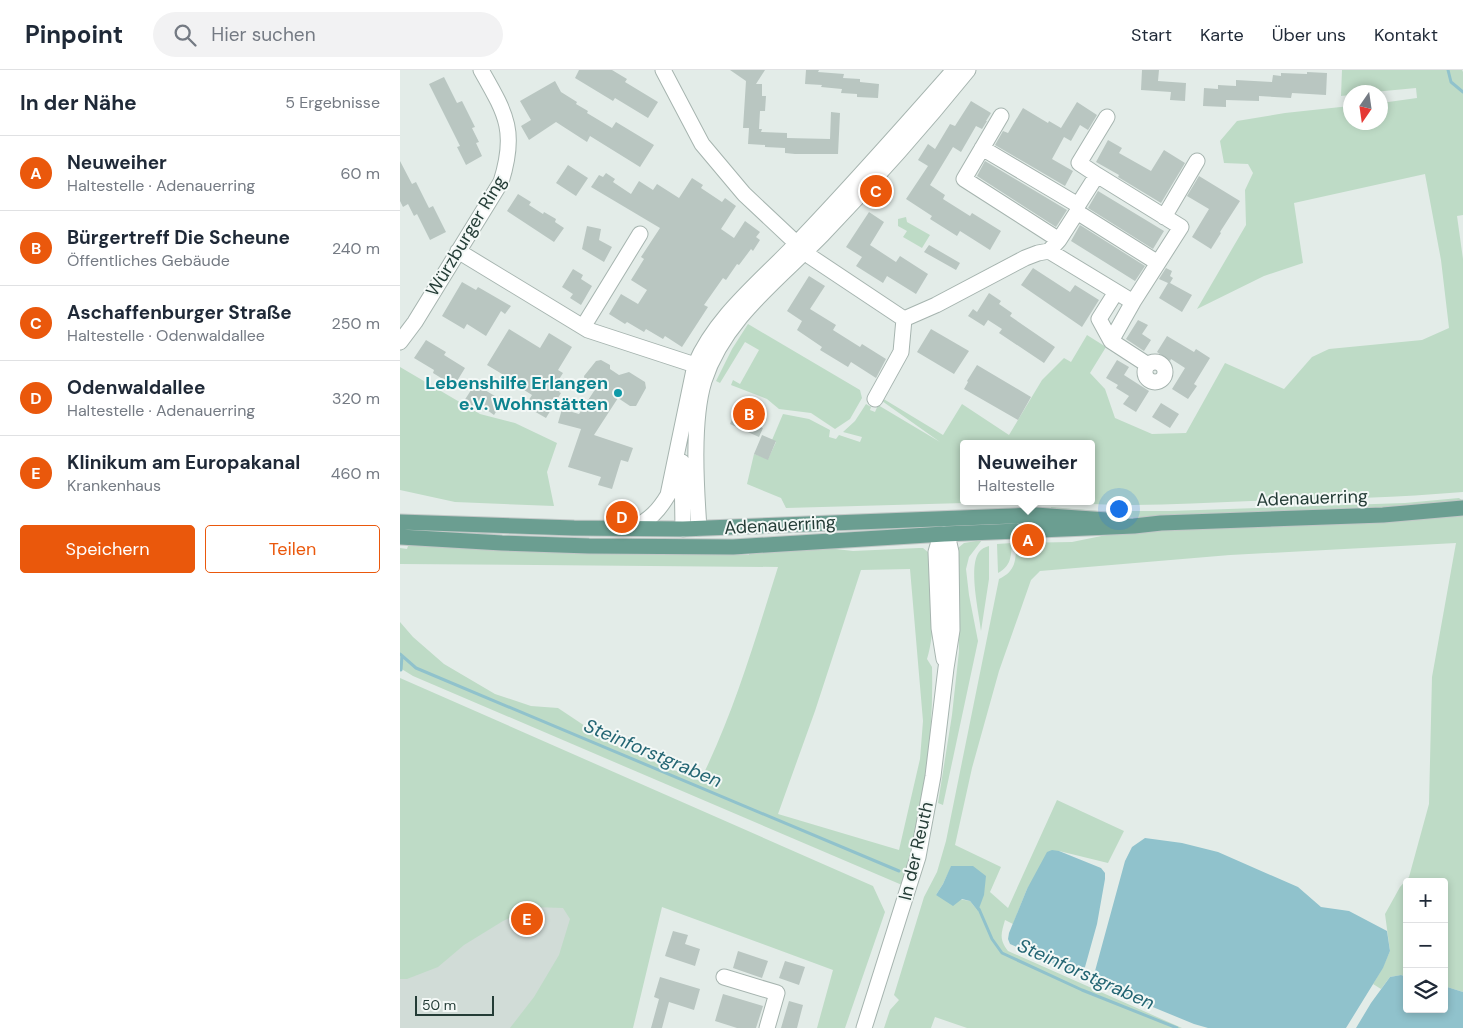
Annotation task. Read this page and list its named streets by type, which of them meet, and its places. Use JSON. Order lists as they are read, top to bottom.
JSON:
{
  "streets": {
    "main road": ["Adenauerring"],
    "street": ["Würzburger Ring", "In der Reuth"]
  },
  "crossings": [
    ["Adenauerring", "In der Reuth"]
  ],
  "water": ["Steinforstgraben"],
  "places": ["Lebenshilfe Erlangen e.V. Wohnstätten"],
  "scale_bar": "50 m",
  "north": "bottom",
  "page": {
    "header": "Pinpoint",
    "search": "Hier suchen",
    "nav": [
      "Start",
      "Karte",
      "Über uns",
      "Kontakt"
    ],
    "heading": ["In der Nähe", "5 Ergebnisse"],
    "list": [
      {
        "mark": "A",
        "name": "Neuweiher",
        "note": "Haltestelle · Adenauerring",
        "value": "60 m"
      },
      {
        "mark": "B",
        "name": "Bürgertreff Die Scheune",
        "note": "Öffentliches Gebäude",
        "value": "240 m"
      },
      {
        "mark": "C",
        "name": "Aschaffenburger Straße",
        "note": "Haltestelle · Odenwaldallee",
        "value": "250 m"
      },
      {
        "mark": "D",
        "name": "Odenwaldallee",
        "note": "Haltestelle · Adenauerring",
        "value": "320 m"
      },
      {
        "mark": "E",
        "name": "Klinikum am Europakanal",
        "note": "Krankenhaus",
        "value": "460 m"
      }
    ],
    "pins": [
      "C",
      "B",
      "D",
      "A",
      "E"
    ],
    "popup": ["Neuweiher", "Haltestelle"],
    "buttons": ["Speichern", "Teilen"],
    "map_buttons": ["+", "−"],
    "scale": "50 m"
  }
}
